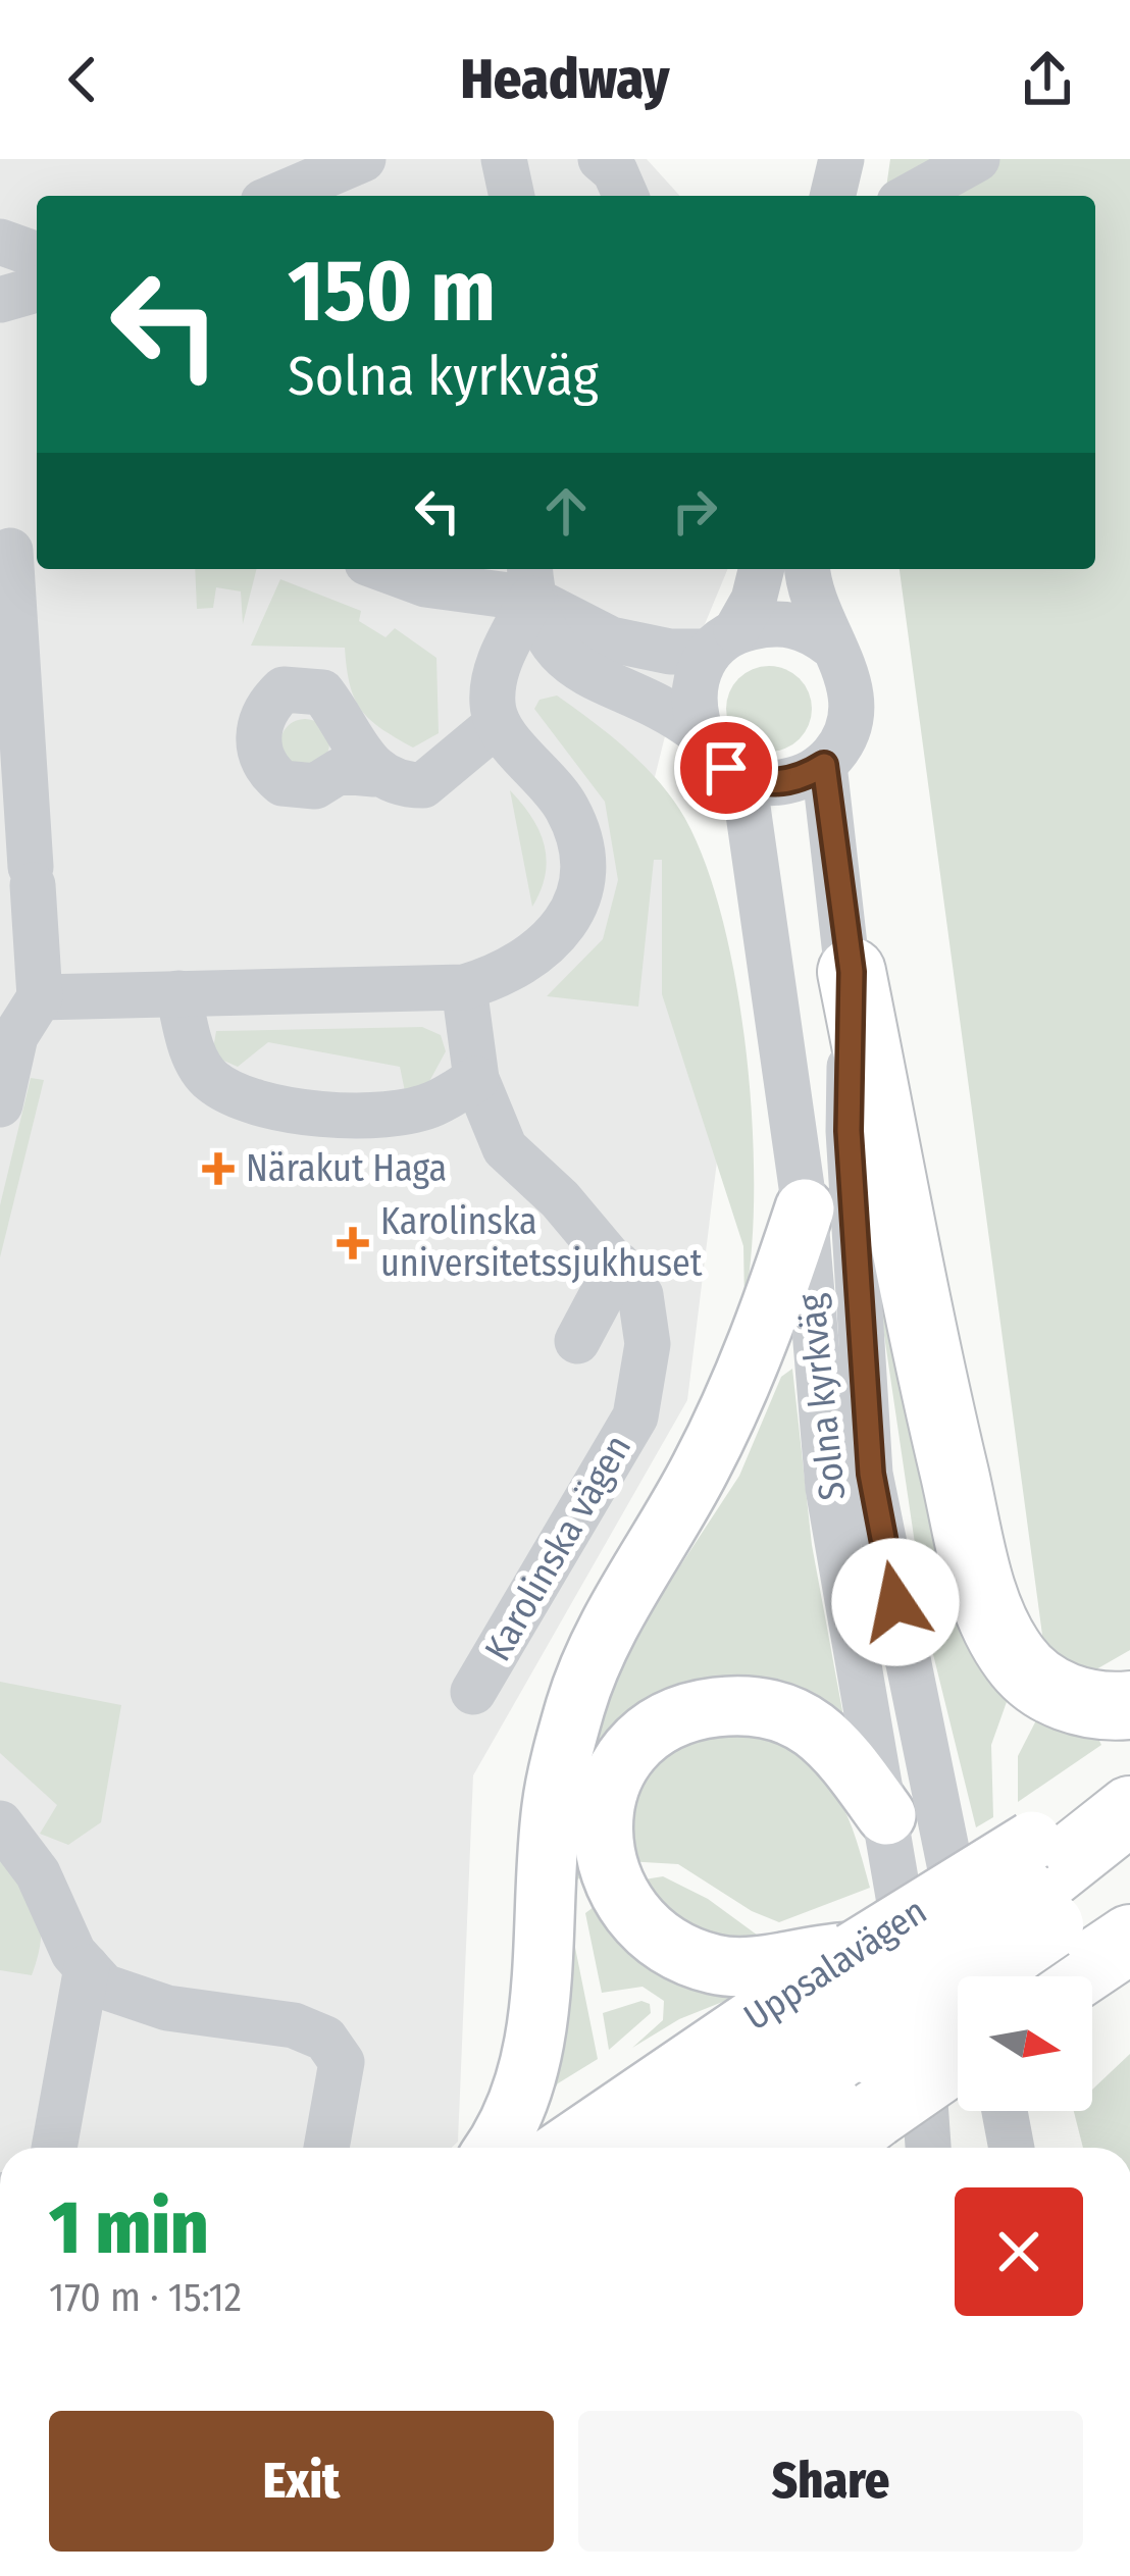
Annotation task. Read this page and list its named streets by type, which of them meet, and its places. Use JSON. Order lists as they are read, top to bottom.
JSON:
{
  "streets": {
    "highway": ["Uppsalavägen"],
    "street": ["Solna kyrkväg", "Karolinska vägen"]
  },
  "places": {
    "health": ["Närakut Haga", "Karolinska universitetssjukhuset"]
  },
  "north": "right",
  "page": {
    "header": "Headway",
    "turn": ["150 m", "Solna kyrkväg"],
    "heading": ["1 min", "170 m · 15:12"],
    "buttons": ["Exit", "Share"]
  }
}
